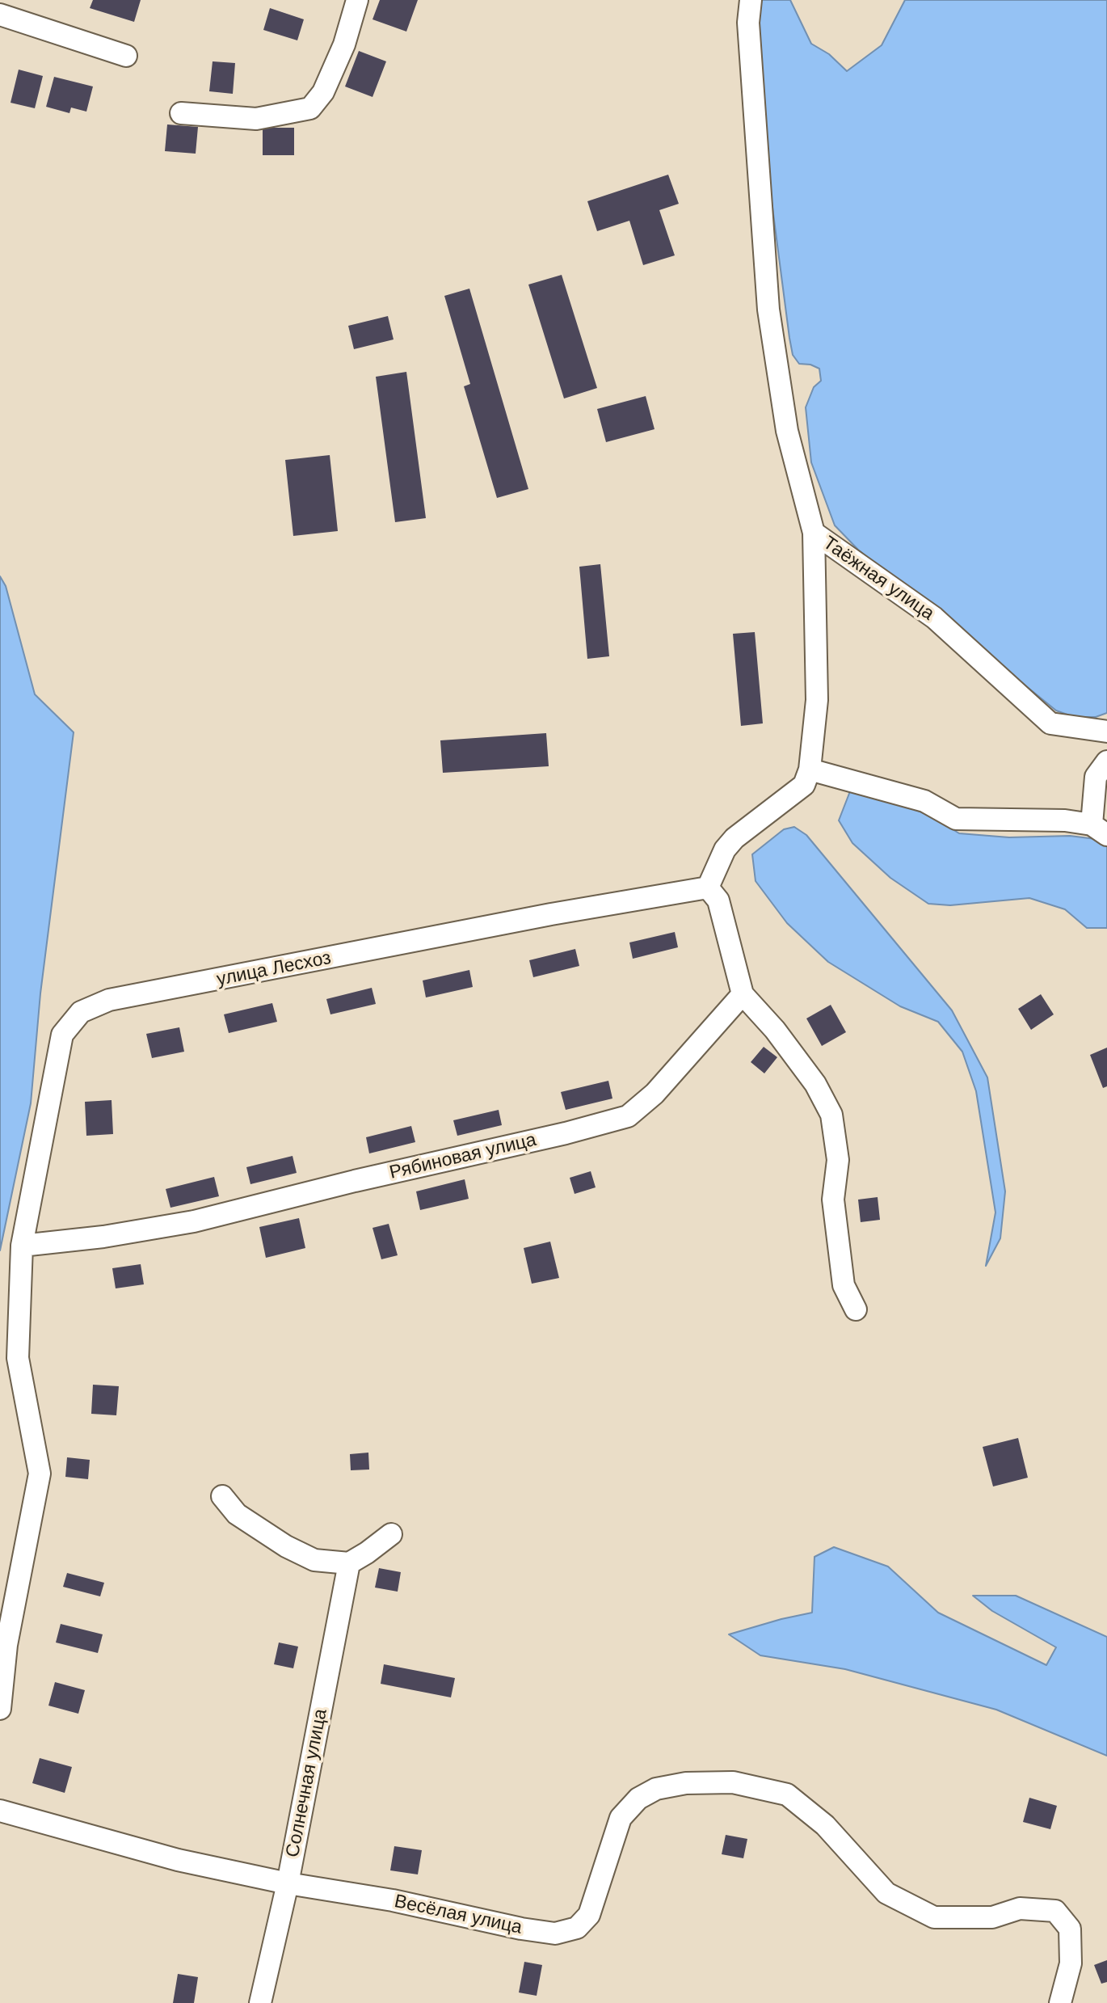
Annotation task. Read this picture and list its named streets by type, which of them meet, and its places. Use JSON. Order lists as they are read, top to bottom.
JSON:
{
  "streets": {
    "street": [
      "Таёжная улица",
      "улица Лесхоз",
      "Рябиновая улица",
      "Солнечная улица",
      "Весёлая улица"
    ]
  },
  "crossings": [
    ["улица Лесхоз", "Рябиновая улица"],
    ["Солнечная улица", "Весёлая улица"]
  ]
}
